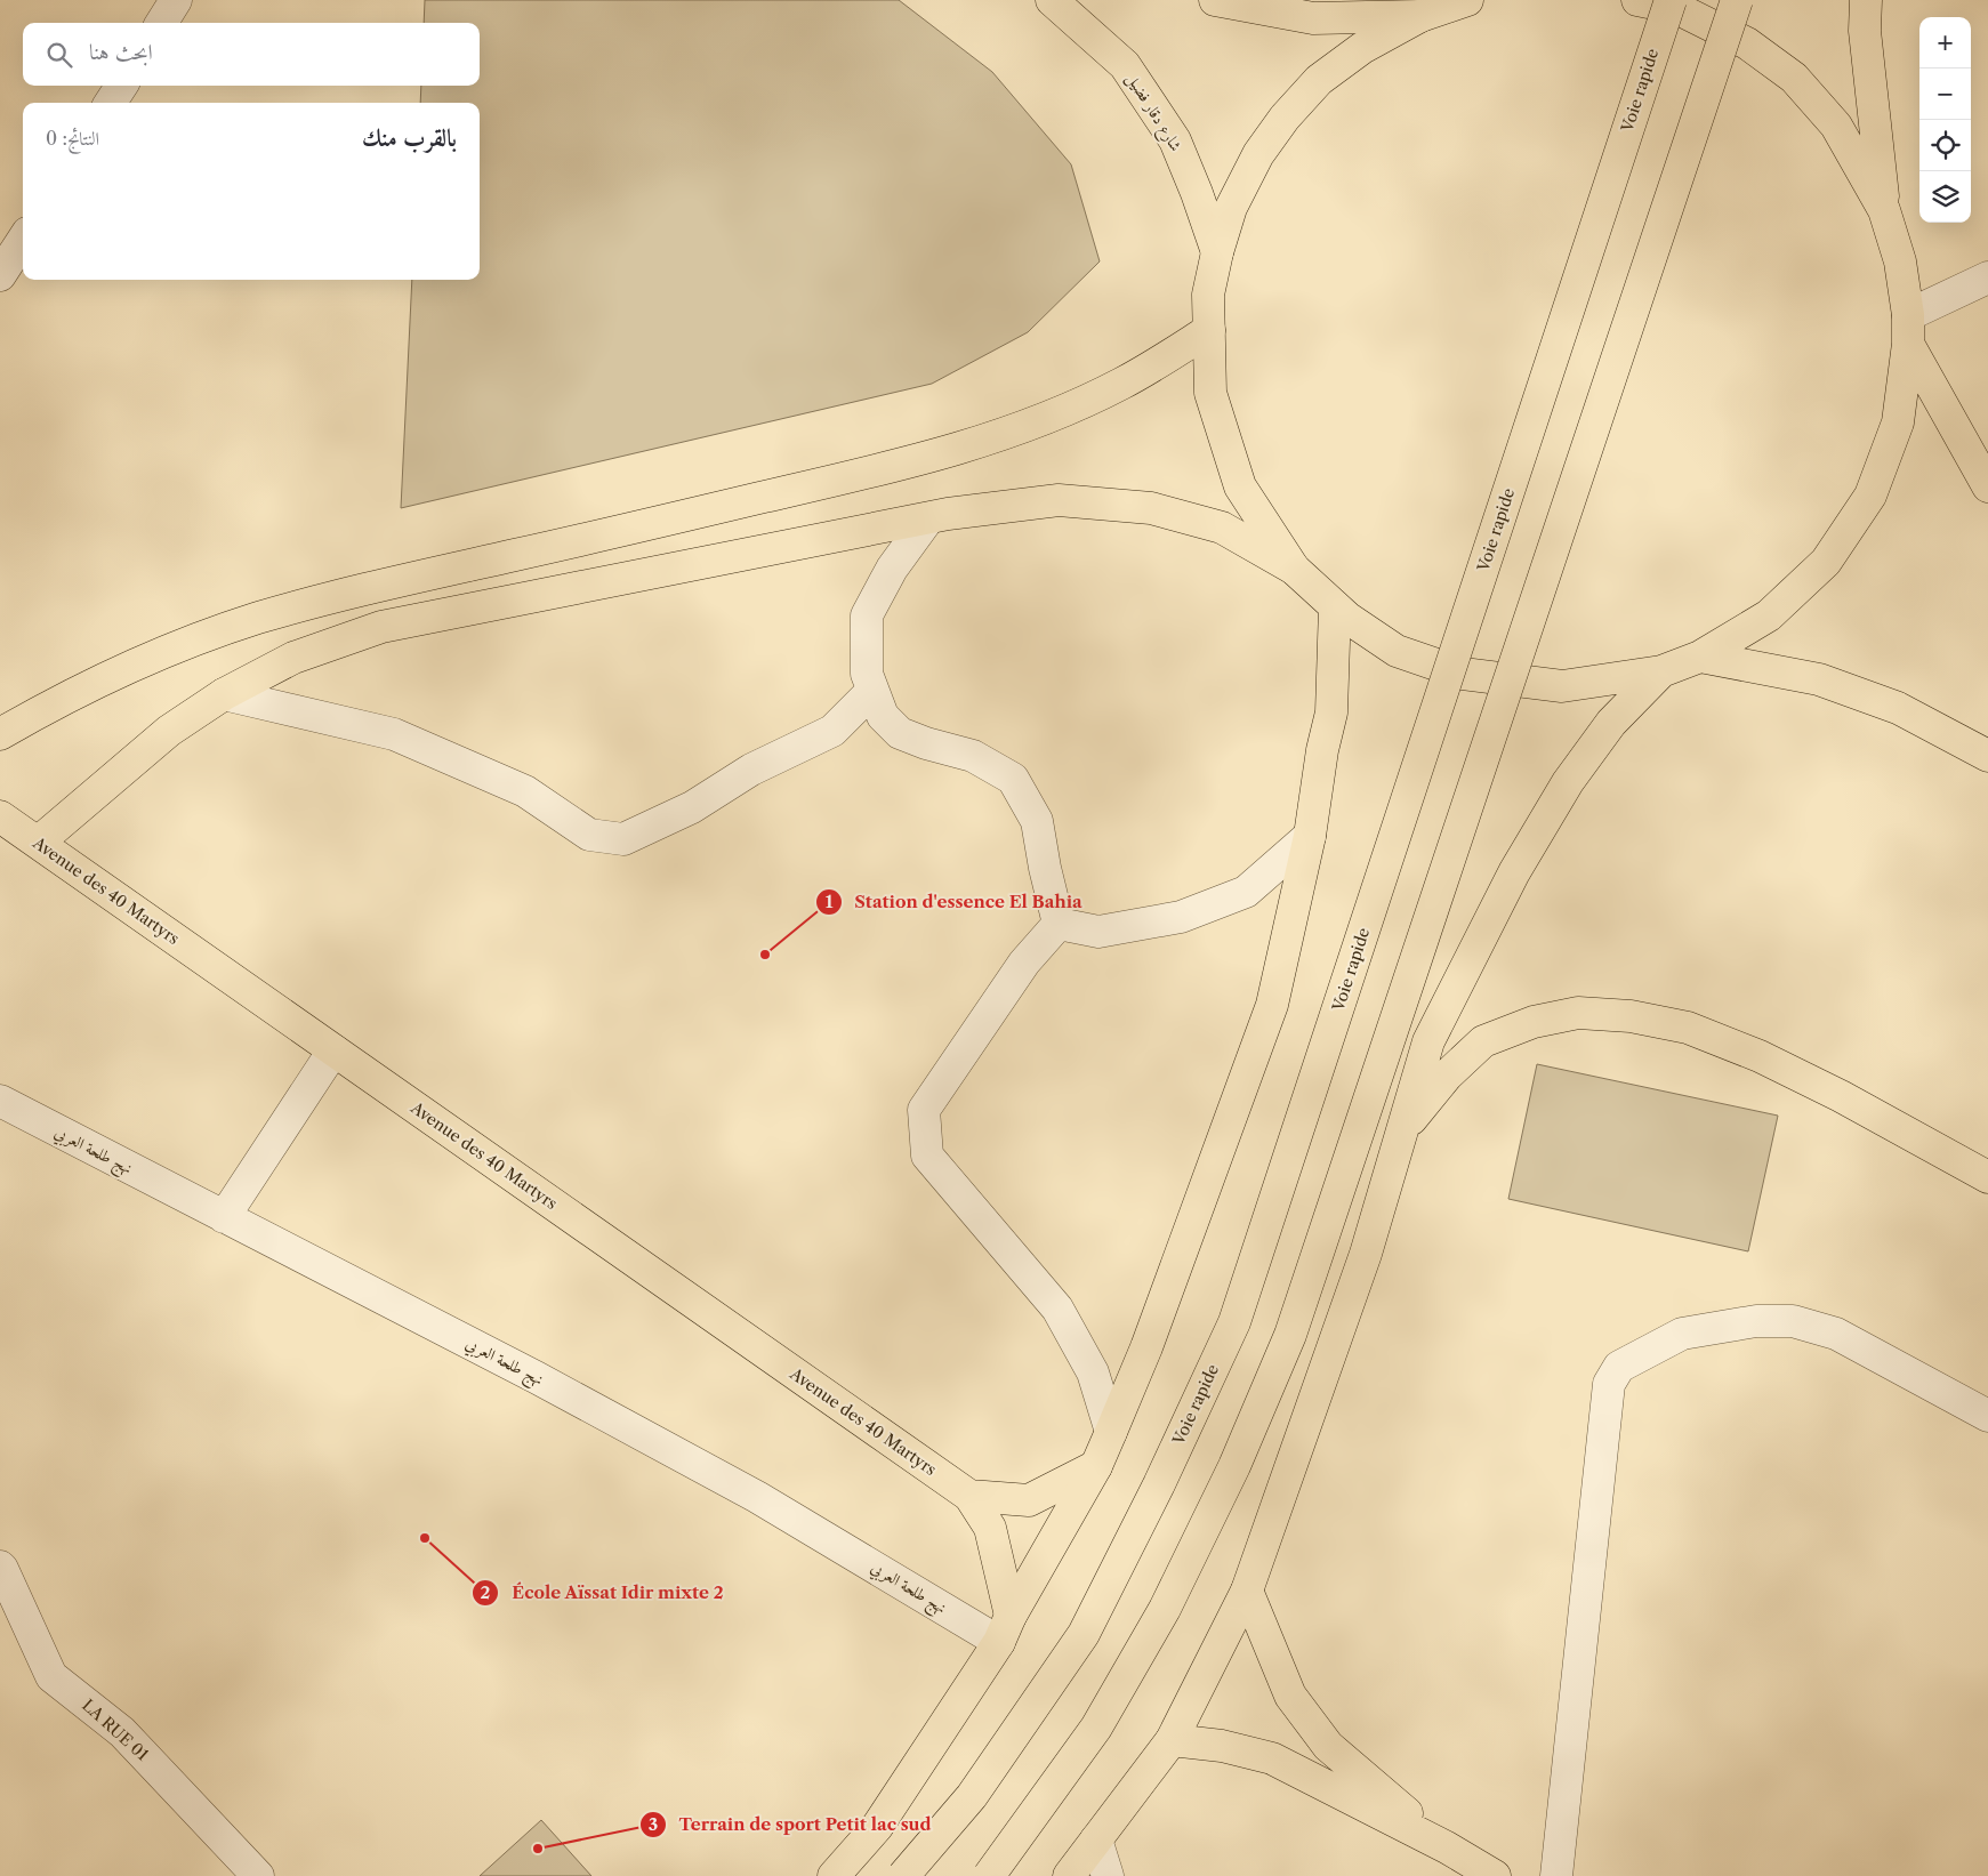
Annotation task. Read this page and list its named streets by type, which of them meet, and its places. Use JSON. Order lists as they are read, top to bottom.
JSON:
{
  "streets": {
    "main road": ["Voie rapide", "شارع دقار فضيل", "Avenue des 40 Martyrs"],
    "street": ["نهج طلحة العربي", "LA RUE 01"]
  },
  "places": ["Station d'essence El Bahia", "École Aïssat Idir mixte 2", "Terrain de sport Petit lac sud"],
  "page": {
    "map_buttons": ["+", "−"],
    "search": "ابحث هنا",
    "heading": ["بالقرب منك", "النتائج: 0"]
  }
}
